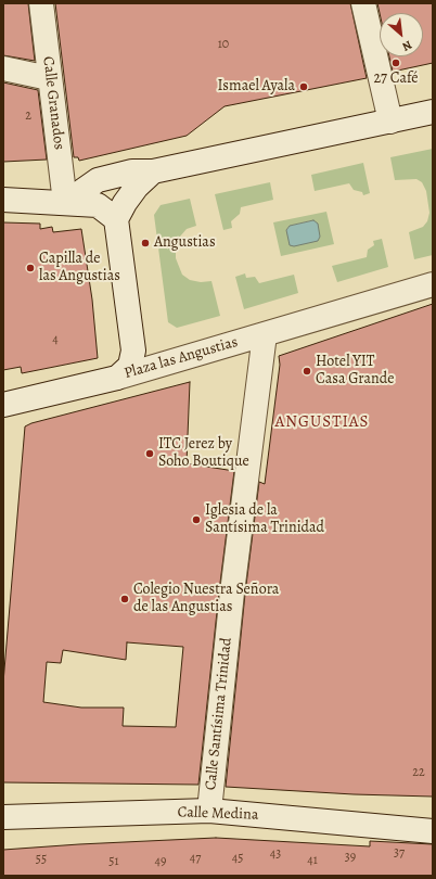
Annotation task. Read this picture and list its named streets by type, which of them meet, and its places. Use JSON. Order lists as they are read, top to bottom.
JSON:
{
  "streets": {
    "street": [
      "Calle Granados",
      "Plaza las Angustias",
      "Calle Santísima Trinidad",
      "Calle Medina"
    ]
  },
  "crossings": [
    ["Plaza las Angustias", "Calle Santísima Trinidad"],
    ["Calle Santísima Trinidad", "Calle Medina"]
  ],
  "districts": ["ANGUSTIAS"],
  "places": [
    "27 Café",
    "Ismael Ayala",
    "Angustias",
    "Capilla de las Angustias",
    "Hotel YIT Casa Grande",
    "ITC Jerez by Soho Boutique",
    "Iglesia de la Santísima Trinidad",
    "Colegio Nuestra Señora de las Angustias"
  ],
  "house_numbers": [
    "10",
    "2",
    "4",
    "22",
    "37",
    "43",
    "39",
    "47",
    "45",
    "55",
    "41",
    "51",
    "49"
  ],
  "north": "bottom right"
}
